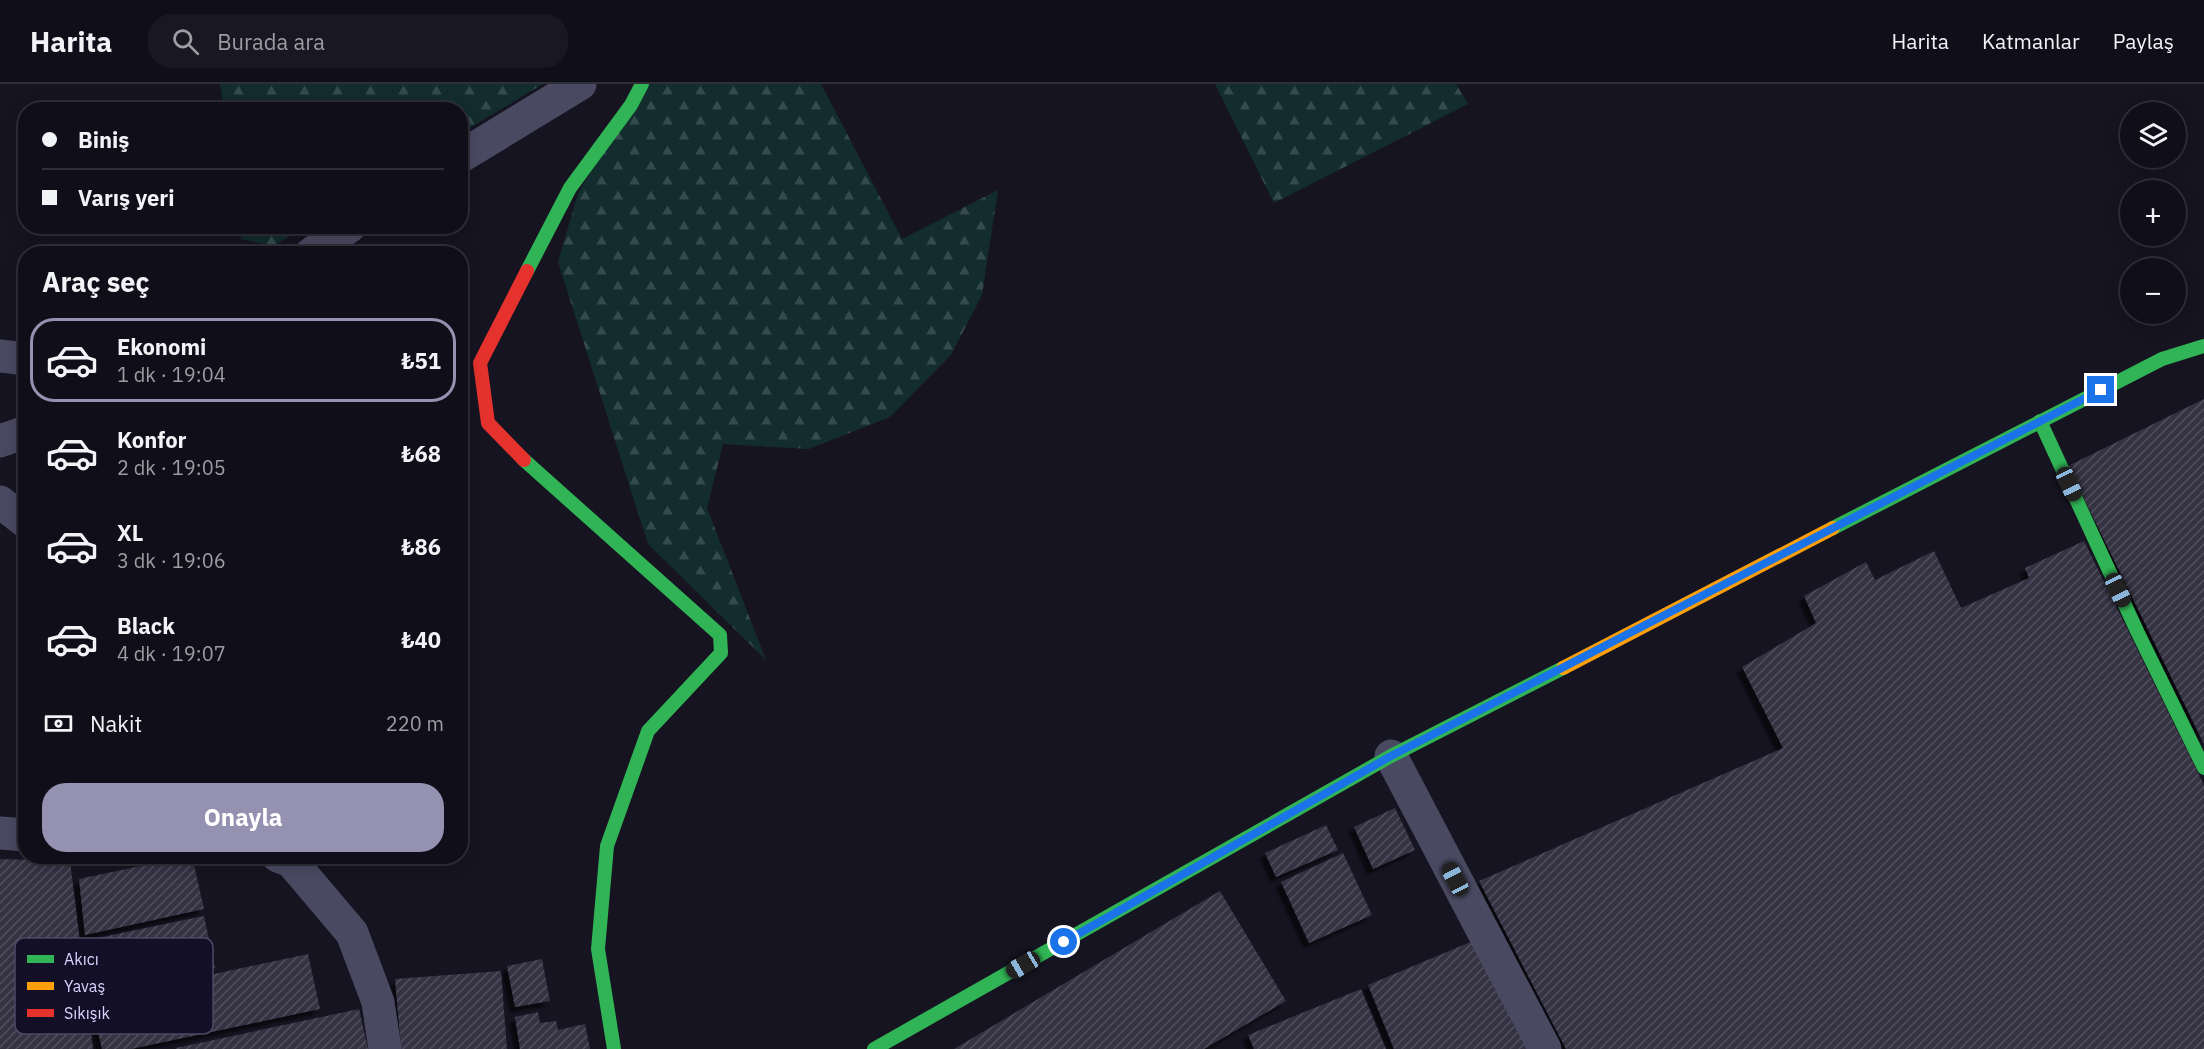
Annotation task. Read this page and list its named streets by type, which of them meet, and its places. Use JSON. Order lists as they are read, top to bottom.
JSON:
{
  "legend": ["Akıcı", "Yavaş", "Sıkışık"],
  "page": {
    "header": "Harita",
    "search": "Burada ara",
    "nav": ["Harita", "Katmanlar", "Paylaş"],
    "map_buttons": ["+", "−"],
    "banner": ["Biniş", "Varış yeri"],
    "heading": "Araç seç",
    "list": [
      {
        "name": "Ekonomi",
        "note": "1 dk · 19:04",
        "value": "₺51"
      },
      {
        "name": "Konfor",
        "note": "2 dk · 19:05",
        "value": "₺68"
      },
      {
        "name": "XL",
        "note": "3 dk · 19:06",
        "value": "₺86"
      },
      {
        "name": "Black",
        "note": "4 dk · 19:07",
        "value": "₺40"
      }
    ],
    "pay": ["Nakit", "220 m"],
    "buttons": "Onayla"
  }
}
